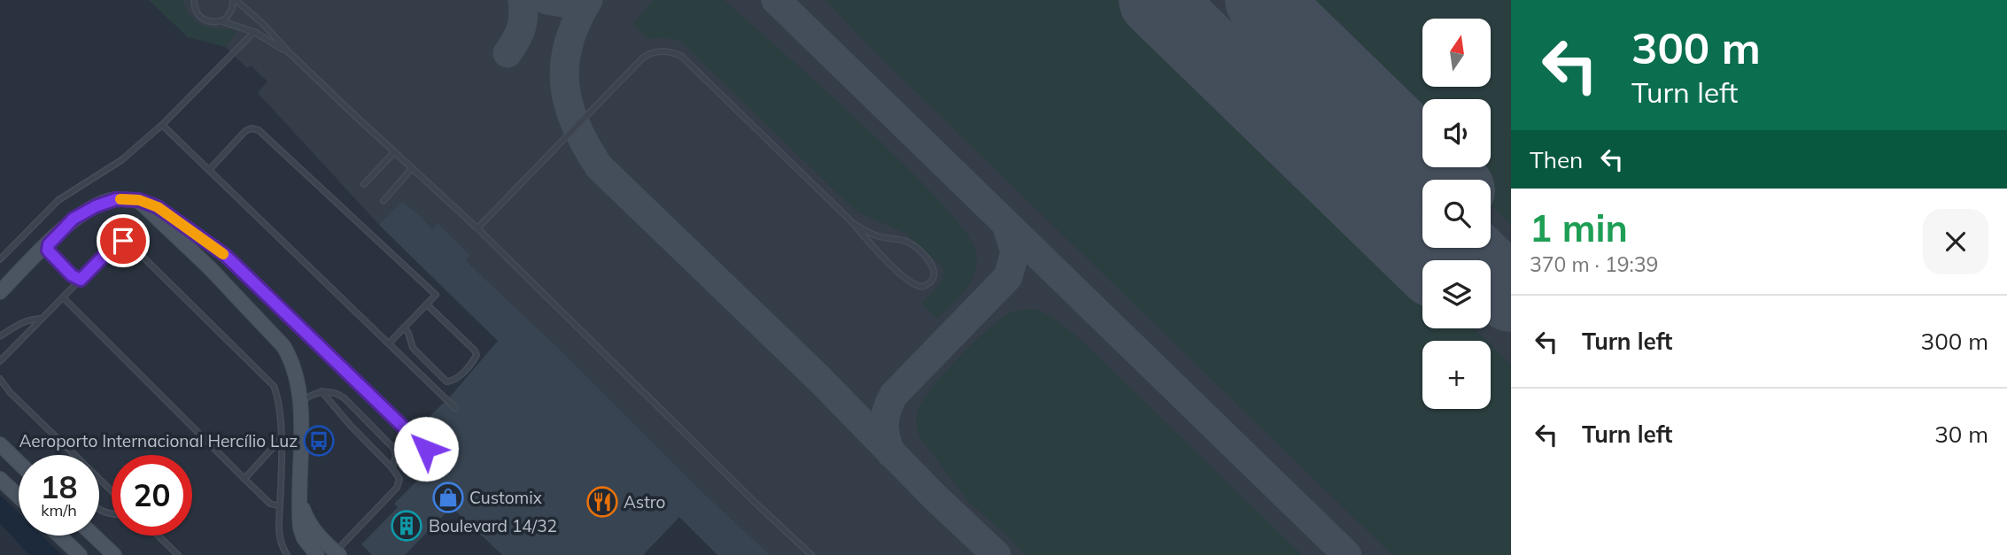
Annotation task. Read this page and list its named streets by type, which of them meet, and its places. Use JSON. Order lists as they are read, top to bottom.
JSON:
{
  "places": {
    "bus stop": ["Aeroporto Internacional Hercílio Luz"],
    "shop": ["Customix"],
    "restaurant": ["Astro"],
    "building": ["Boulevard 14/32"]
  },
  "north": "top",
  "page": {
    "turn": ["300 m", "Turn left"],
    "map_buttons": "+",
    "then": "Then",
    "heading": ["1 min", "370 m · 19:39"],
    "list": [
      {
        "name": "Turn left",
        "value": "300 m"
      },
      {
        "name": "Turn left",
        "value": "30 m"
      }
    ],
    "speed": "18 km/h",
    "limit": "20"
  }
}
